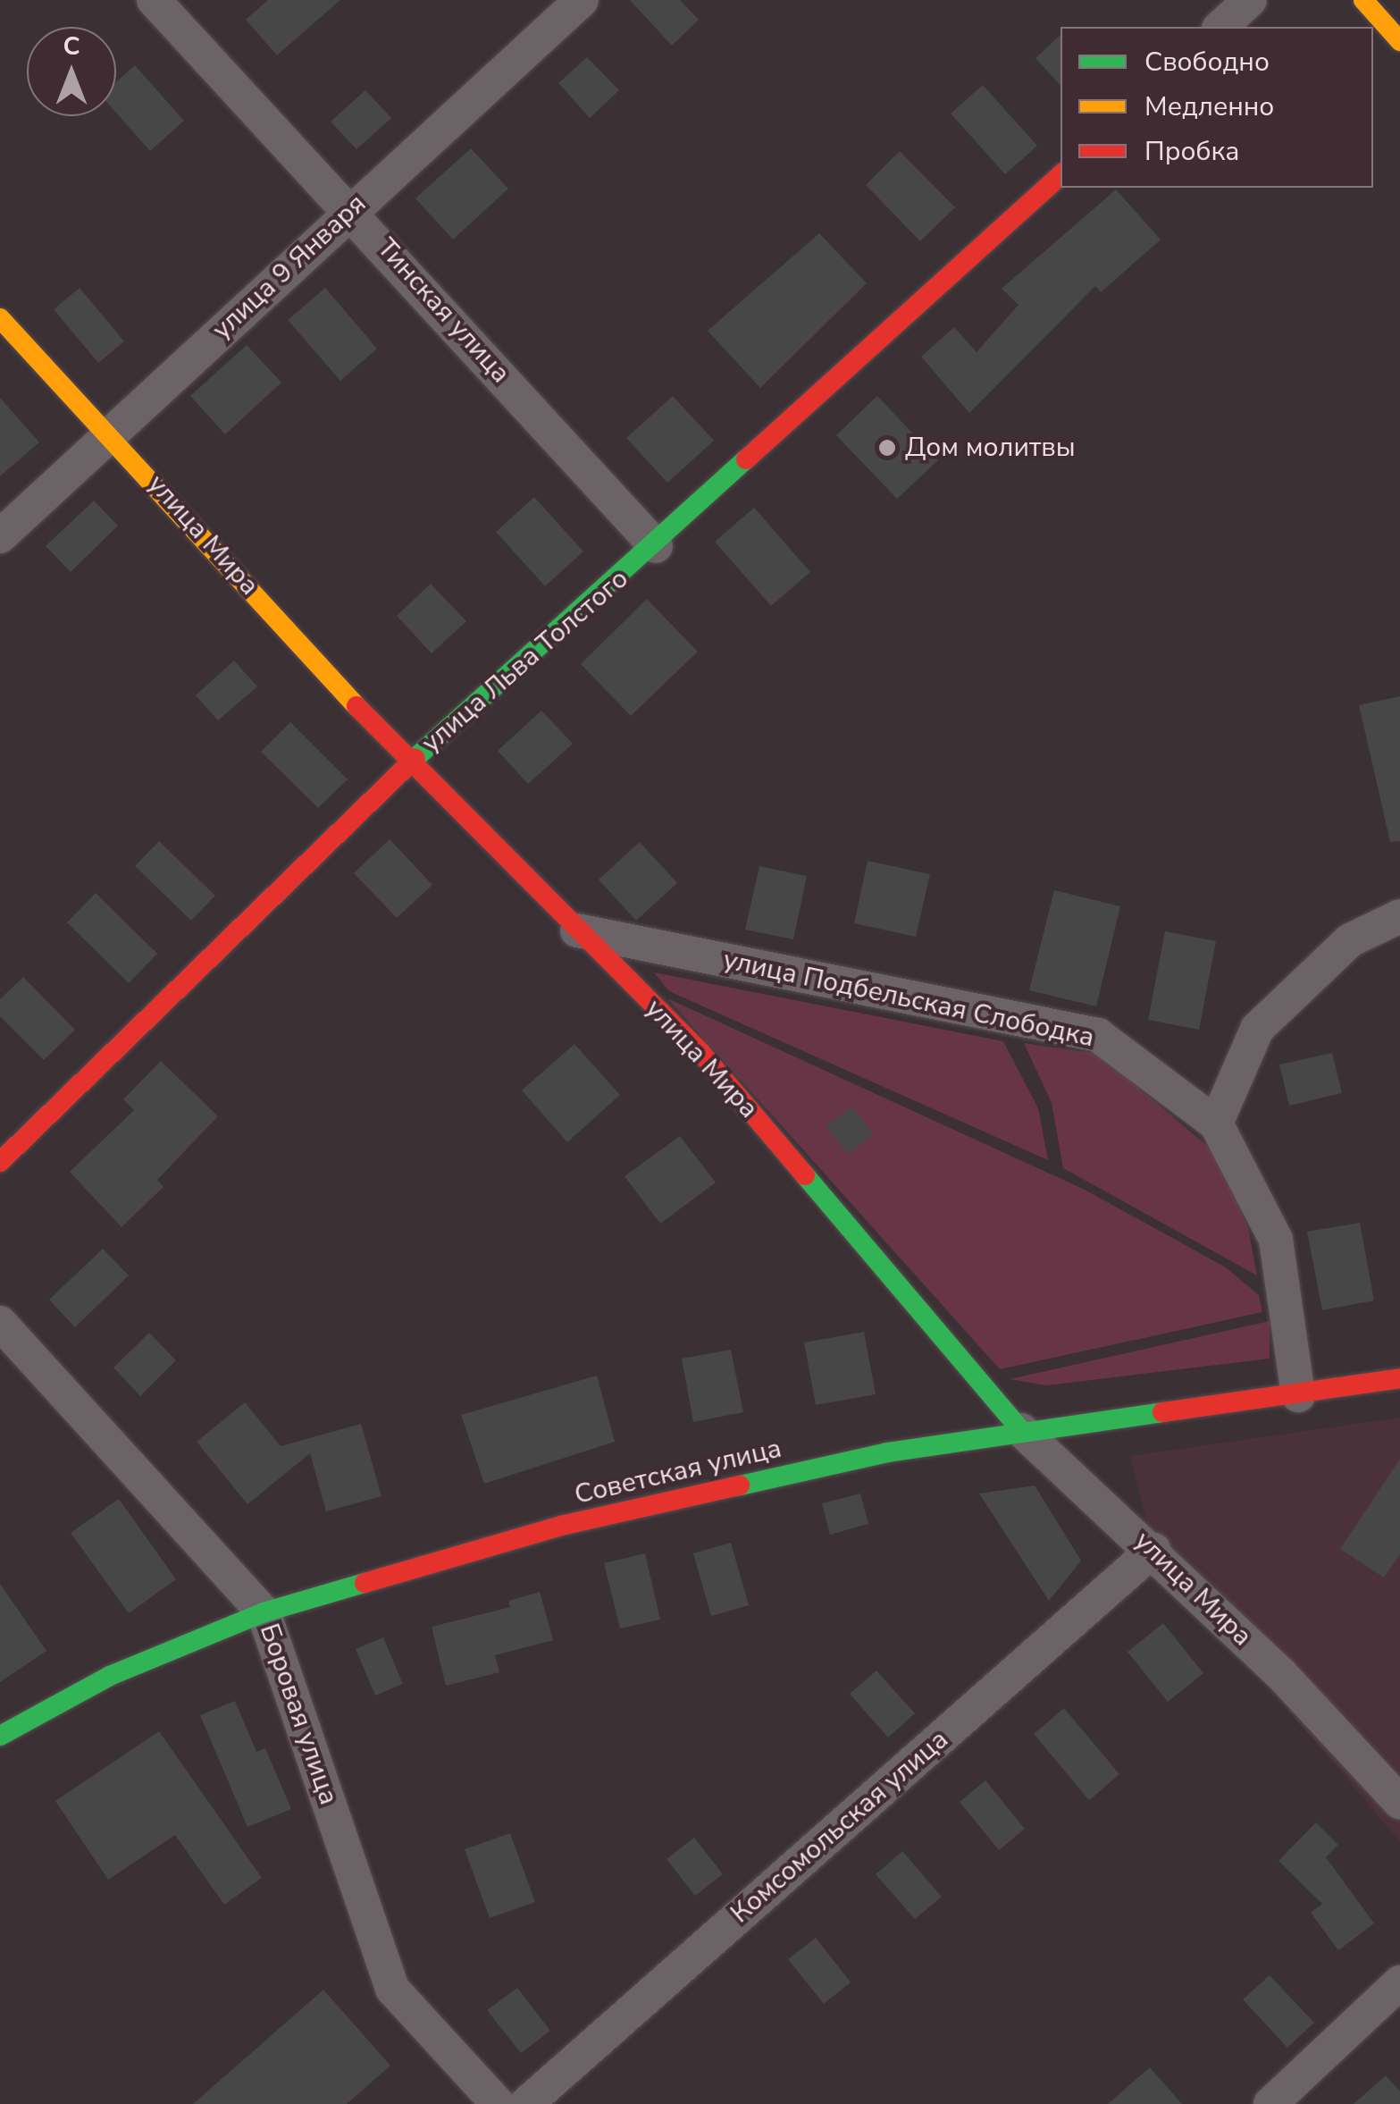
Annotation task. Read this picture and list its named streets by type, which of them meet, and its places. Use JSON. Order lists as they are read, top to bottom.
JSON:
{
  "streets": {
    "main road": ["улица Мира", "улица Льва Толстого", "Советская улица"],
    "street": [
      "улица 9 Января",
      "Тинская улица",
      "улица Подбельская Слободка",
      "Боровая улица",
      "Комсомольская улица"
    ]
  },
  "crossings": [
    ["улица 9 Января", "Тинская улица"],
    ["улица 9 Января", "улица Мира"],
    ["Тинская улица", "улица Льва Толстого"],
    ["улица Мира", "улица Льва Толстого"],
    ["улица Мира", "улица Подбельская Слободка"],
    ["улица Мира", "Советская улица"],
    ["улица Мира", "Комсомольская улица"],
    ["Советская улица", "Боровая улица"]
  ],
  "places": ["Дом молитвы"],
  "legend": ["Свободно", "Медленно", "Пробка"],
  "north": "top"
}
